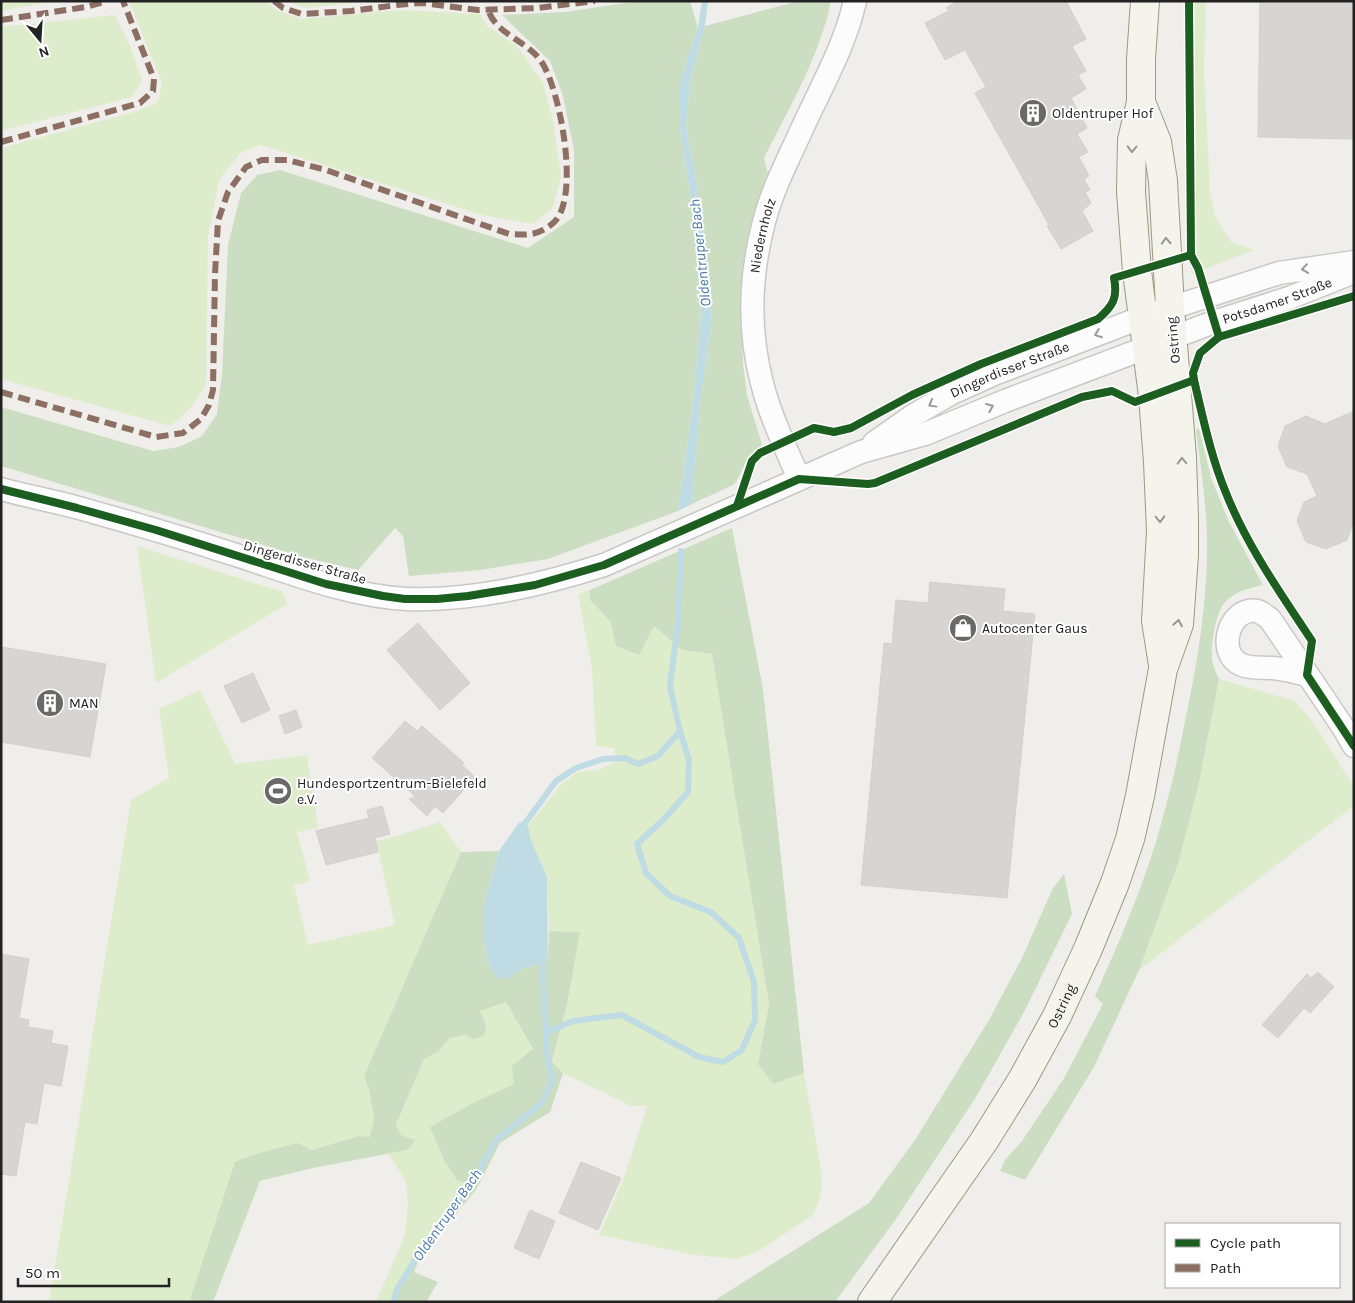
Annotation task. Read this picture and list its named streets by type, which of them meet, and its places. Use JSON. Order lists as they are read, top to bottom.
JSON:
{
  "streets": {
    "main road": ["Ostring"],
    "street": ["Niedernholz", "Potsdamer Straße", "Dingerdisser Straße"]
  },
  "crossings": [
    ["Niedernholz", "Dingerdisser Straße"],
    ["Potsdamer Straße", "Ostring"],
    ["Potsdamer Straße", "Dingerdisser Straße"],
    ["Ostring", "Dingerdisser Straße"]
  ],
  "water": ["Oldentruper Bach"],
  "places": {
    "building": ["Oldentruper Hof", "MAN"],
    "shop": ["Autocenter Gaus"],
    "sports": ["Hundesportzentrum-Bielefeld e.V."]
  },
  "legend": ["Cycle path", "Path"],
  "scale_bar": "50 m",
  "north": "bottom"
}
